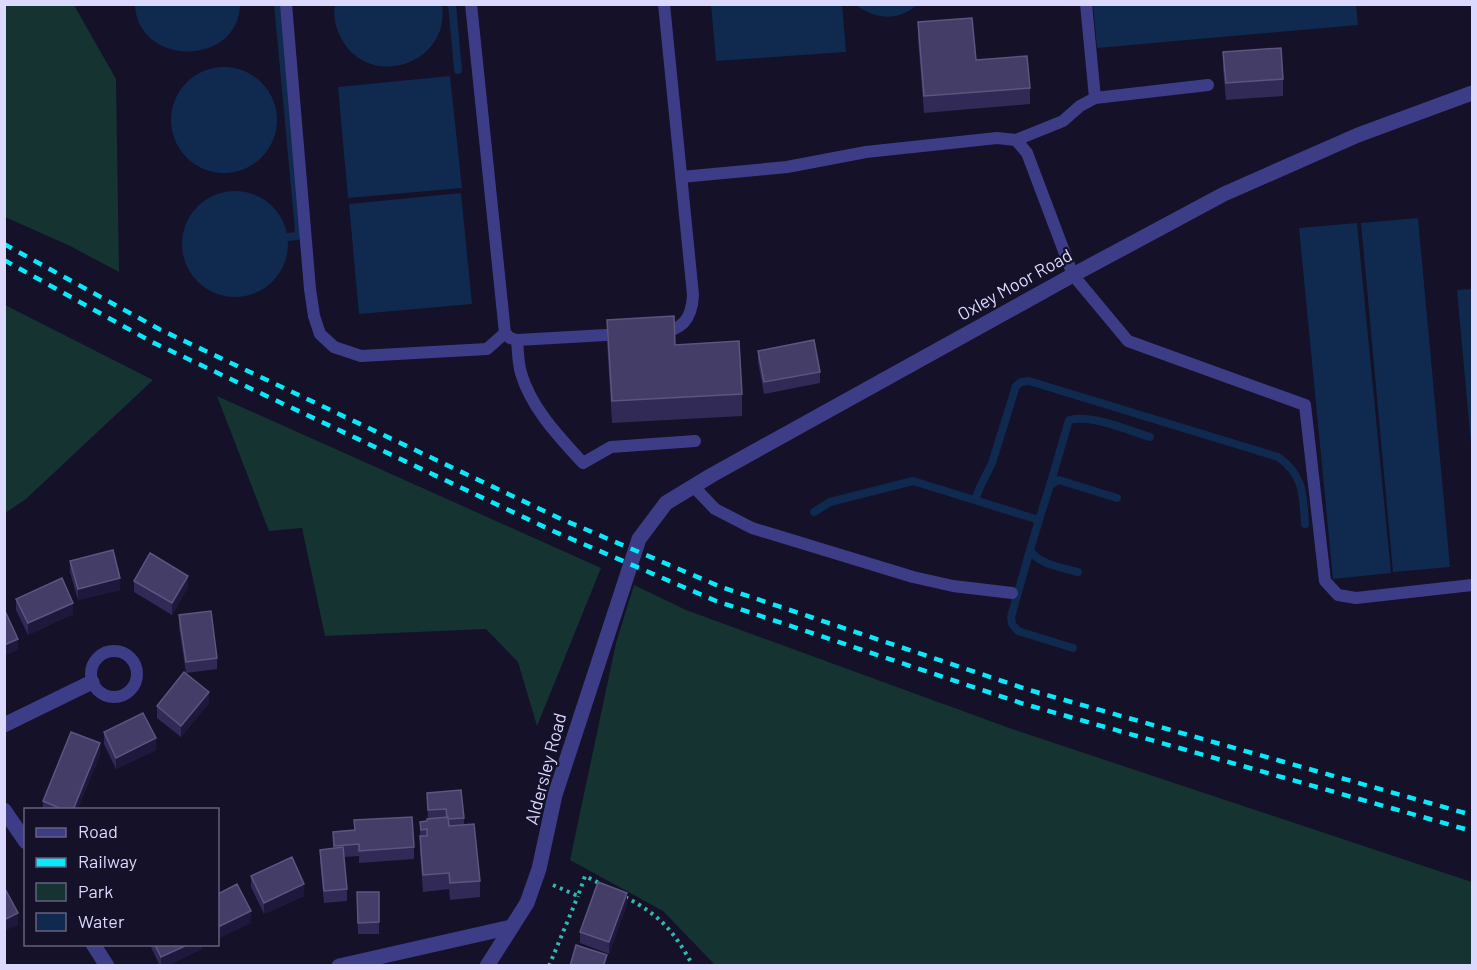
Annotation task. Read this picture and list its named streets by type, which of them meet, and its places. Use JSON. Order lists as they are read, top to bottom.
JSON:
{
  "streets": {
    "street": ["Oxley Moor Road", "Aldersley Road"]
  },
  "crossings": [
    ["Oxley Moor Road", "Aldersley Road"]
  ],
  "legend": [
    "Road",
    "Railway",
    "Park",
    "Water"
  ]
}
